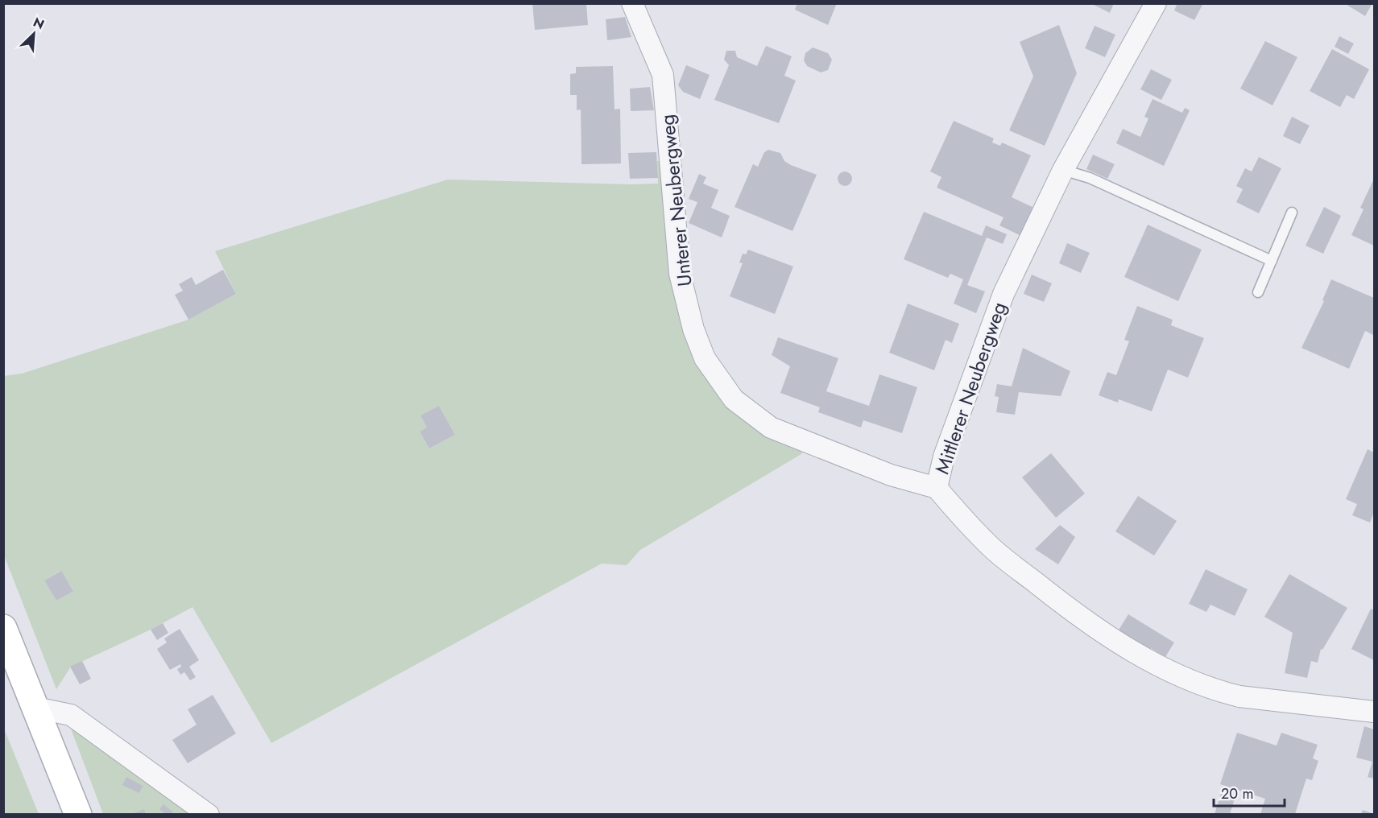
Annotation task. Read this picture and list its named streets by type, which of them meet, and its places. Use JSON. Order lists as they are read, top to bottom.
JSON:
{
  "streets": {
    "street": ["Unterer Neubergweg", "Mittlerer Neubergweg"]
  },
  "crossings": [
    ["Unterer Neubergweg", "Mittlerer Neubergweg"]
  ],
  "scale_bar": "20 m",
  "north": "top right"
}
